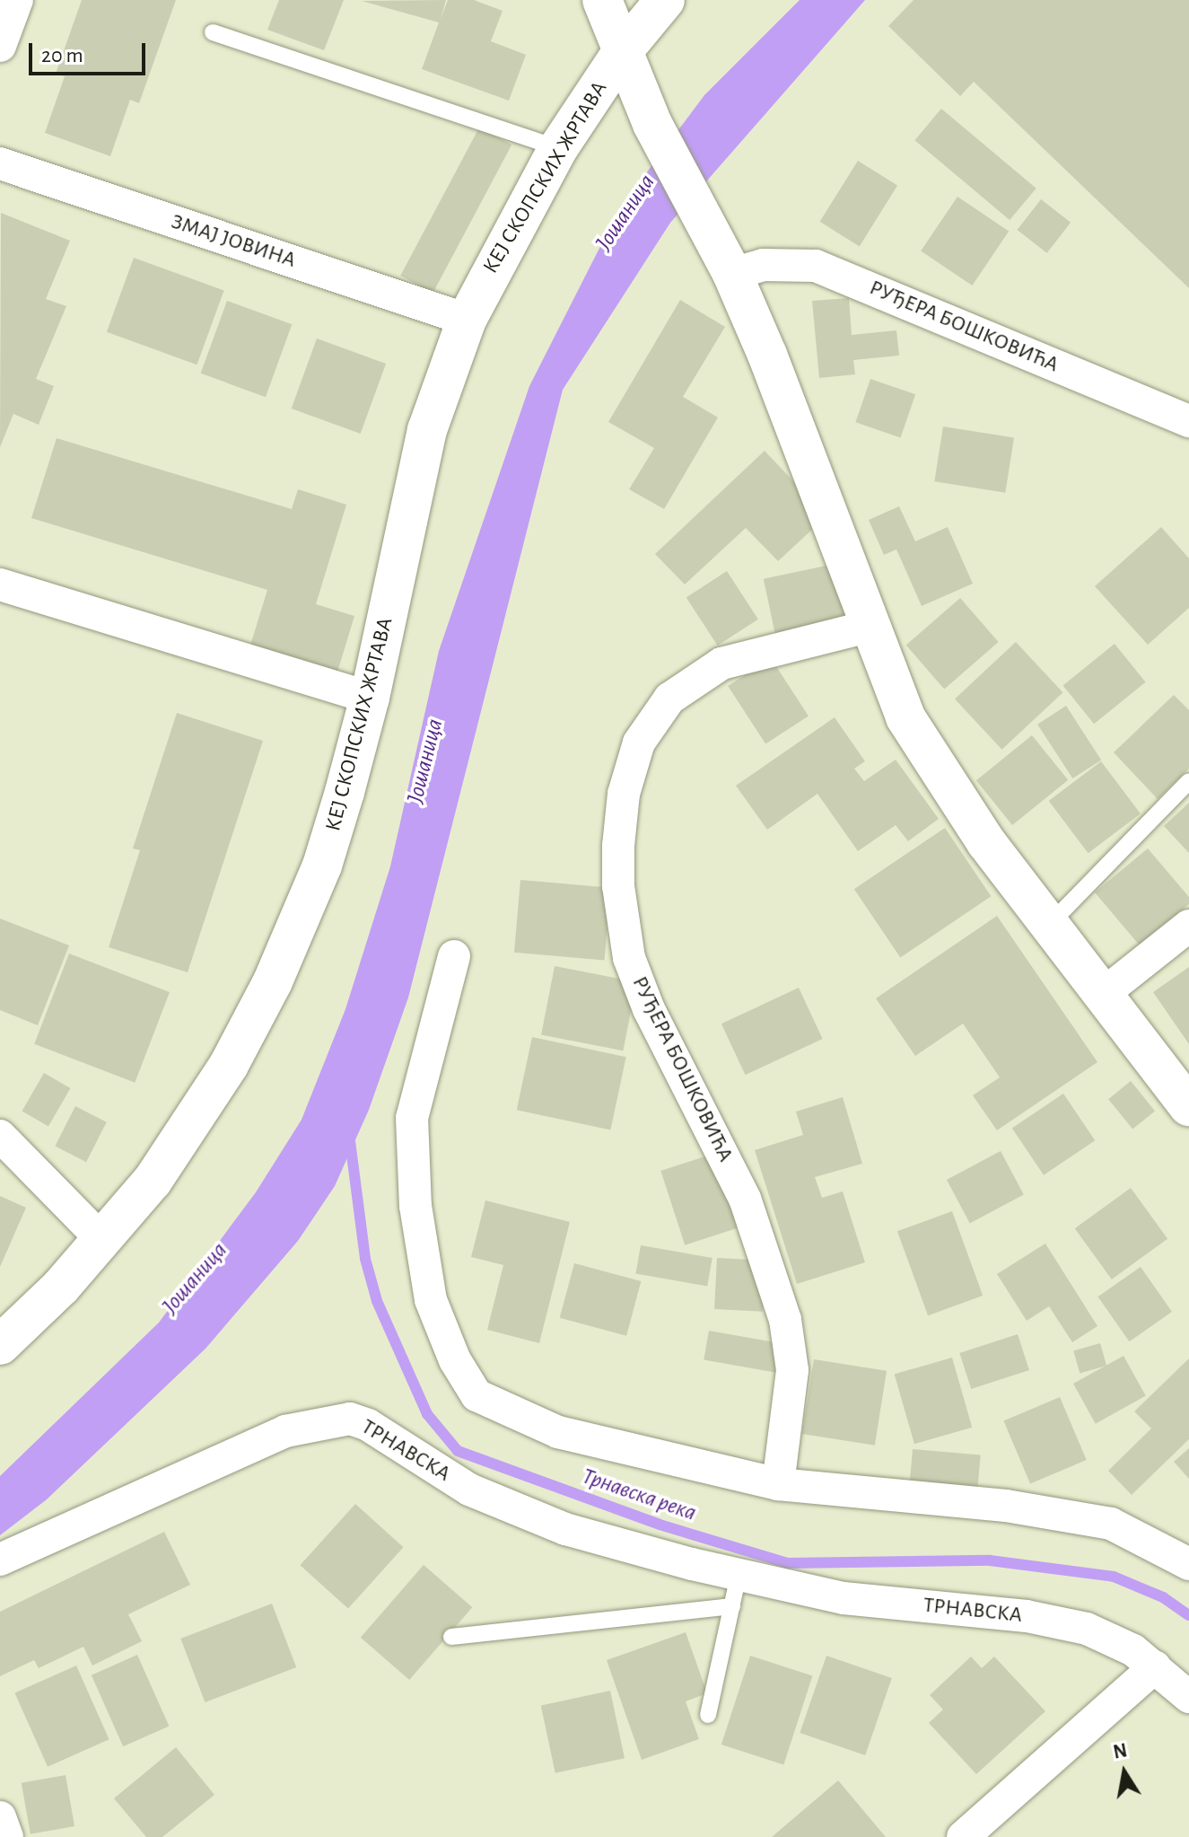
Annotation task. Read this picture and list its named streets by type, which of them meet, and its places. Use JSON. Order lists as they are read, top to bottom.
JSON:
{
  "streets": {
    "main road": ["КЕЈ СКОПСКИХ ЖРТАВА"],
    "street": ["ЗМАЈ ЈОВИНА", "РУЂЕРА БОШКОВИЋА", "ТРНАВСКА"]
  },
  "crossings": [
    ["КЕЈ СКОПСКИХ ЖРТАВА", "ЗМАЈ ЈОВИНА"]
  ],
  "water": ["Јошаница", "Трнавска река"],
  "scale_bar": "20 m",
  "north": "top"
}
